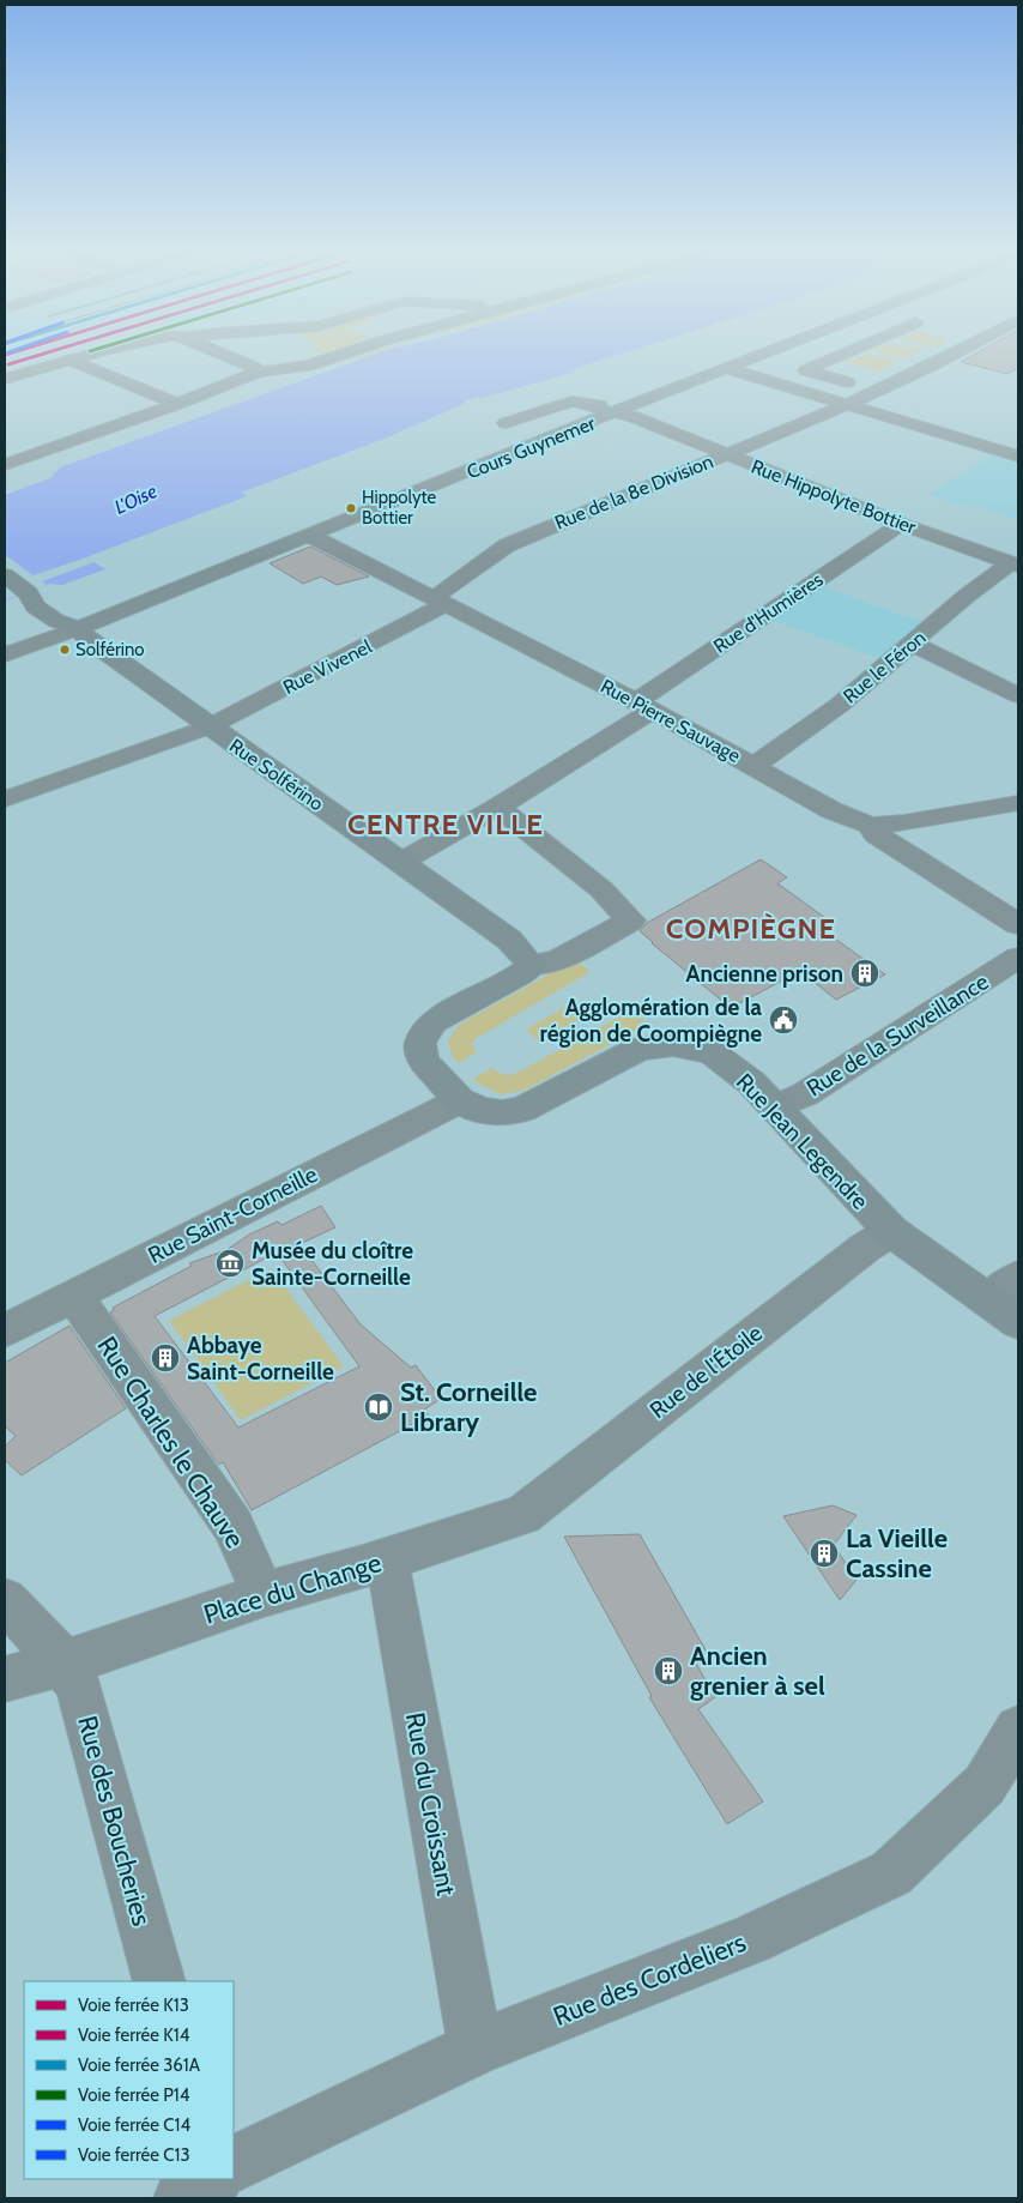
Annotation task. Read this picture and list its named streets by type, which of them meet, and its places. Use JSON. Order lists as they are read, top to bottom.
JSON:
{
  "streets": {
    "main road": ["Cours Guynemer", "Rue Solférino", "Rue Jean Legendre"],
    "street": [
      "Rue de la 8e Division",
      "Rue Hippolyte Bottier",
      "Rue d'Humières",
      "Rue Vivenel",
      "Rue le Féron",
      "Rue Pierre Sauvage",
      "Rue de la Surveillance",
      "Rue Saint-Corneille",
      "Rue de l'Étoile",
      "Rue Charles le Chauve",
      "Place du Change",
      "Rue du Croissant",
      "Rue des Boucheries",
      "Rue des Cordeliers"
    ]
  },
  "crossings": [
    ["Cours Guynemer", "Rue Hippolyte Bottier"],
    ["Cours Guynemer", "Rue Pierre Sauvage"],
    ["Cours Guynemer", "Rue Solférino"],
    ["Rue de la 8e Division", "Rue Hippolyte Bottier"],
    ["Rue de la 8e Division", "Rue Vivenel"],
    ["Rue de la 8e Division", "Rue Pierre Sauvage"],
    ["Rue Hippolyte Bottier", "Rue d'Humières"],
    ["Rue Hippolyte Bottier", "Rue le Féron"],
    ["Rue d'Humières", "Rue Pierre Sauvage"],
    ["Rue d'Humières", "Rue Solférino"],
    ["Rue Vivenel", "Rue Pierre Sauvage"],
    ["Rue Vivenel", "Rue Solférino"],
    ["Rue le Féron", "Rue Pierre Sauvage"],
    ["Rue de la Surveillance", "Rue Jean Legendre"],
    ["Rue Jean Legendre", "Rue Saint-Corneille"],
    ["Rue Jean Legendre", "Rue de l'Étoile"],
    ["Rue Saint-Corneille", "Rue Charles le Chauve"],
    ["Rue de l'Étoile", "Place du Change"],
    ["Rue Charles le Chauve", "Place du Change"],
    ["Place du Change", "Rue du Croissant"],
    ["Place du Change", "Rue des Boucheries"],
    ["Rue du Croissant", "Rue des Cordeliers"]
  ],
  "districts": ["CENTRE VILLE", "COMPIÈGNE"],
  "water": ["L'Oise"],
  "places": {
    "other": ["Hippolyte Bottier", "Solférino"],
    "building": [
      "Ancienne prison",
      "Abbaye Saint-Corneille",
      "La Vieille Cassine",
      "Ancien grenier à sel"
    ],
    "public building": ["Agglomération de la région de Coompiègne"],
    "museum": ["Musée du cloître Sainte-Corneille"],
    "library": ["St. Corneille Library"]
  },
  "lines": ["rail line K13", "rail line K14"],
  "legend": [
    "Voie ferrée K13",
    "Voie ferrée K14",
    "Voie ferrée 361A",
    "Voie ferrée P14",
    "Voie ferrée C14",
    "Voie ferrée C13"
  ]
}
